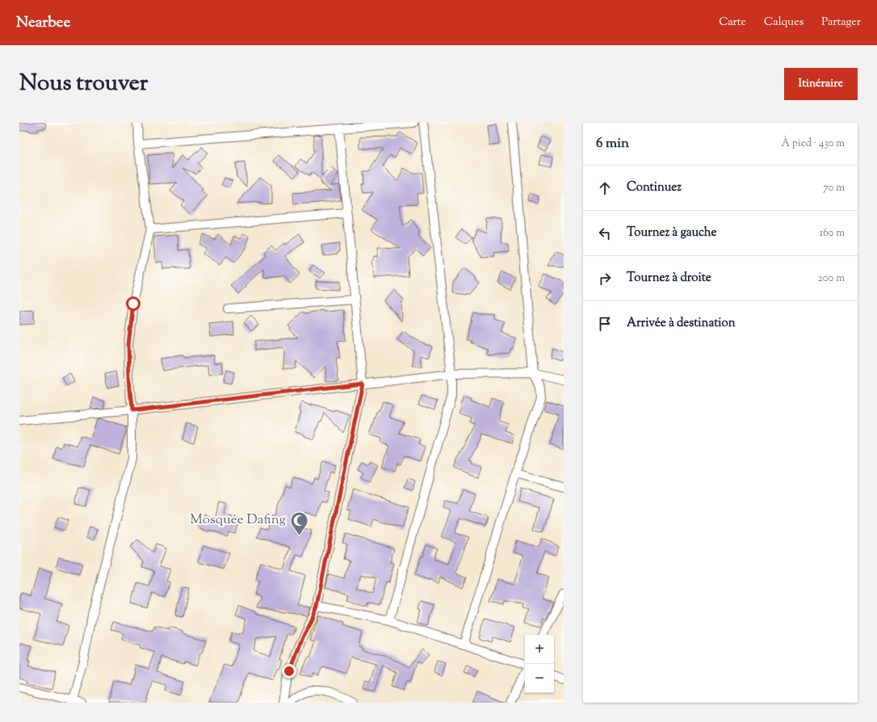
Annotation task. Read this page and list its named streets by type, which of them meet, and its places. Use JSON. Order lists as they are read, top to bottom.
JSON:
{
  "places": {
    "mosque": ["Mosquée Dafing"]
  },
  "page": {
    "header": "Nearbee",
    "nav": ["Carte", "Calques", "Partager"],
    "title": "Nous trouver",
    "buttons": "Itinéraire",
    "heading": ["6 min", "À pied · 430 m"],
    "list": [
      ["Continuez", "70 m"],
      ["Tournez à gauche", "160 m"],
      ["Tournez à droite", "200 m"],
      "Arrivée à destination"
    ],
    "map_buttons": ["+", "−"]
  }
}
